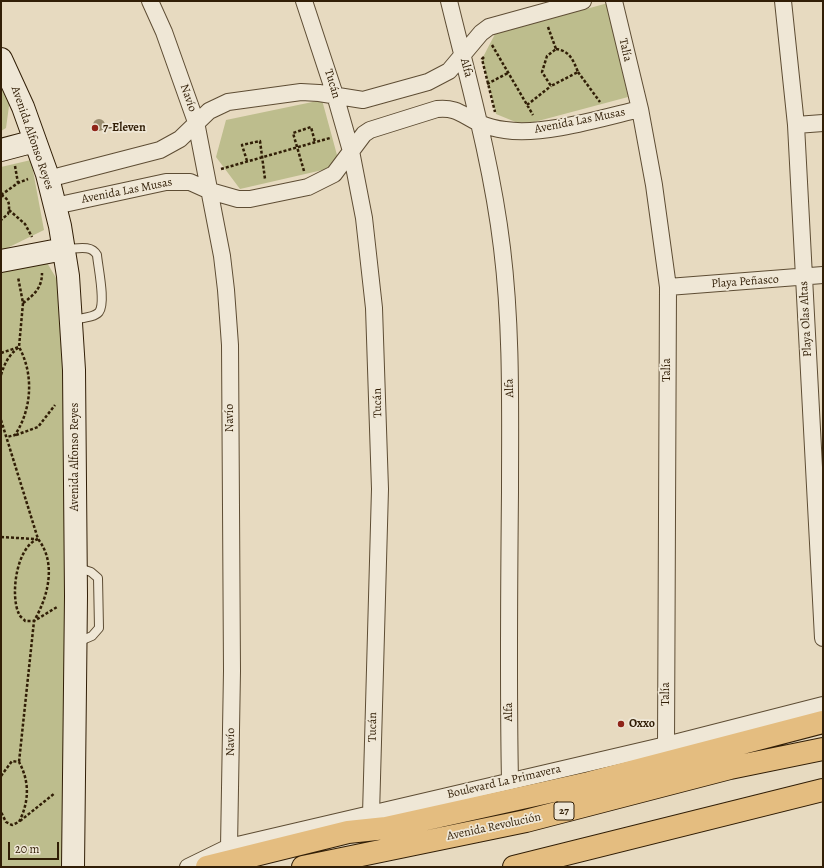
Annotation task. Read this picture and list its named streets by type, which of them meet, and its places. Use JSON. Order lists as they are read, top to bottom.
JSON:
{
  "streets": {
    "main road": ["Avenida Alfonso Reyes", "27", "Avenida Revolución"],
    "street": [
      "Talía",
      "Alfa",
      "Tucán",
      "Navío",
      "Avenida Las Musas",
      "Playa Peñasco",
      "Playa Olas Altas",
      "Boulevard La Primavera"
    ]
  },
  "crossings": [
    ["Talía", "Avenida Las Musas"],
    ["Talía", "Playa Peñasco"],
    ["Talía", "Boulevard La Primavera"],
    ["Alfa", "Avenida Las Musas"],
    ["Alfa", "Boulevard La Primavera"],
    ["Tucán", "Avenida Las Musas"],
    ["Tucán", "Boulevard La Primavera"],
    ["Navío", "Avenida Las Musas"],
    ["Navío", "Boulevard La Primavera"],
    ["Avenida Las Musas", "Avenida Alfonso Reyes"],
    ["Playa Peñasco", "Playa Olas Altas"]
  ],
  "places": ["7-Eleven", "Oxxo"],
  "scale_bar": "20 m"
}
